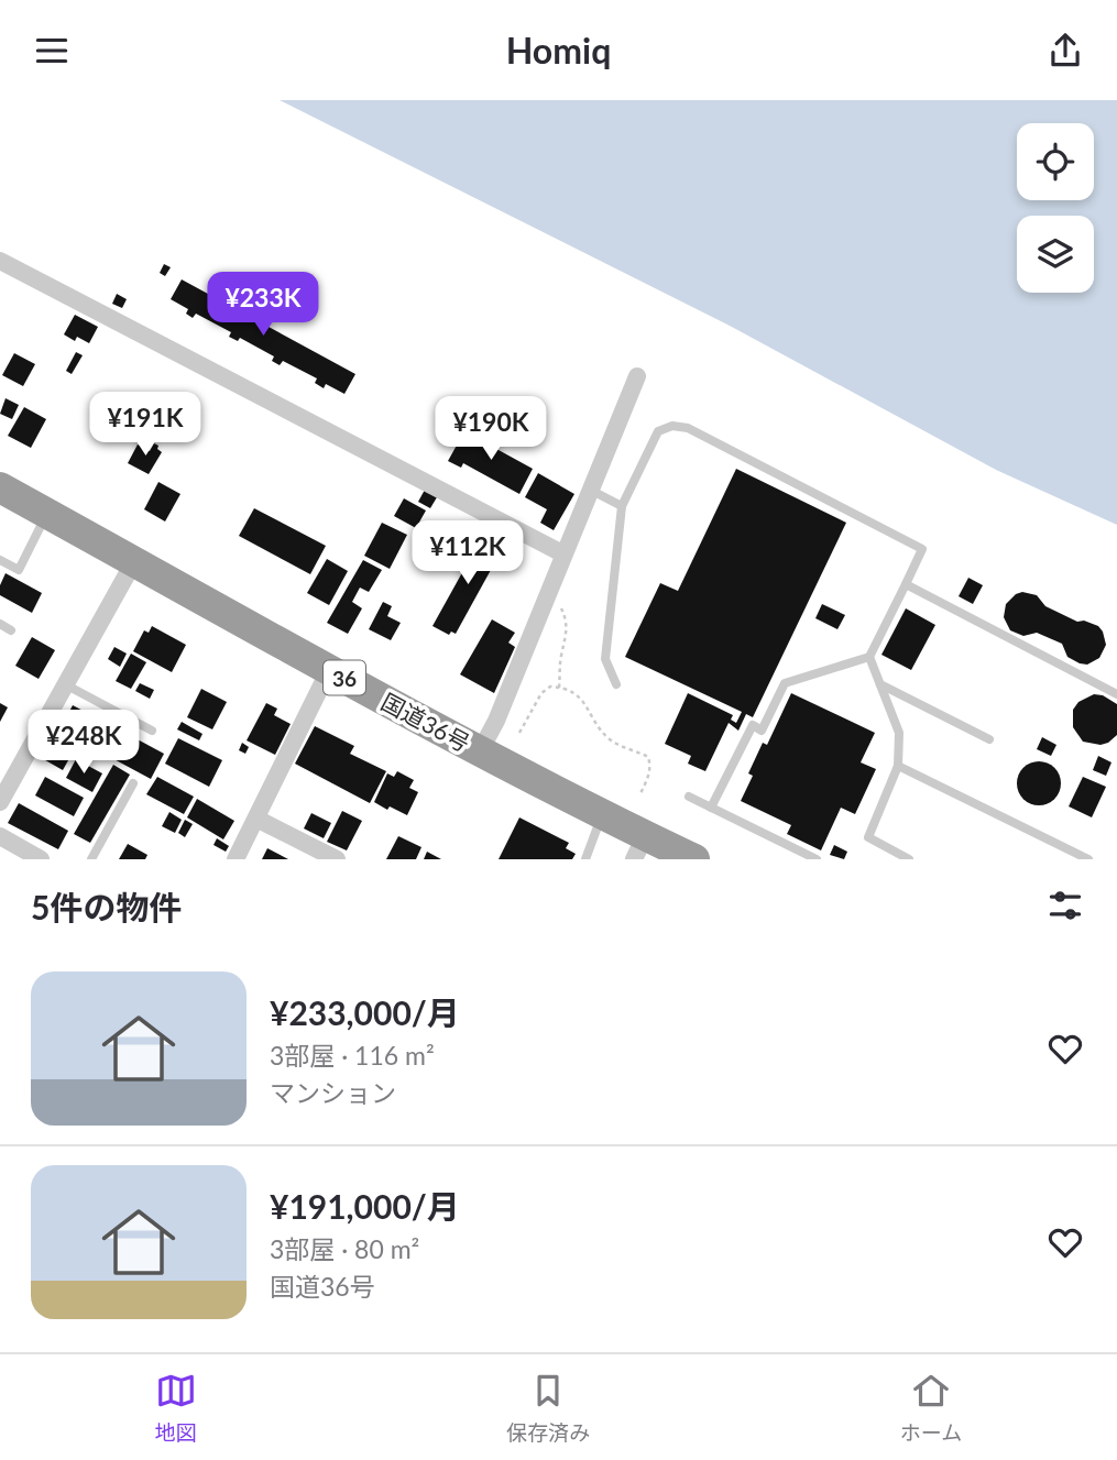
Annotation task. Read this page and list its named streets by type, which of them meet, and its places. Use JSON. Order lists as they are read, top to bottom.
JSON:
{
  "streets": {
    "highway": ["36", "国道36号"]
  },
  "page": {
    "header": "Homiq",
    "price": [
      "¥233K",
      "¥191K",
      "¥190K",
      "¥112K",
      "¥248K"
    ],
    "heading": "5件の物件",
    "list": [
      {
        "name": "¥233,000/月",
        "note": "3部屋 · 116 m² · マンション"
      },
      {
        "name": "¥191,000/月",
        "note": "3部屋 · 80 m² · 国道36号"
      }
    ],
    "tabs": ["地図", "保存済み", "ホーム"]
  }
}
